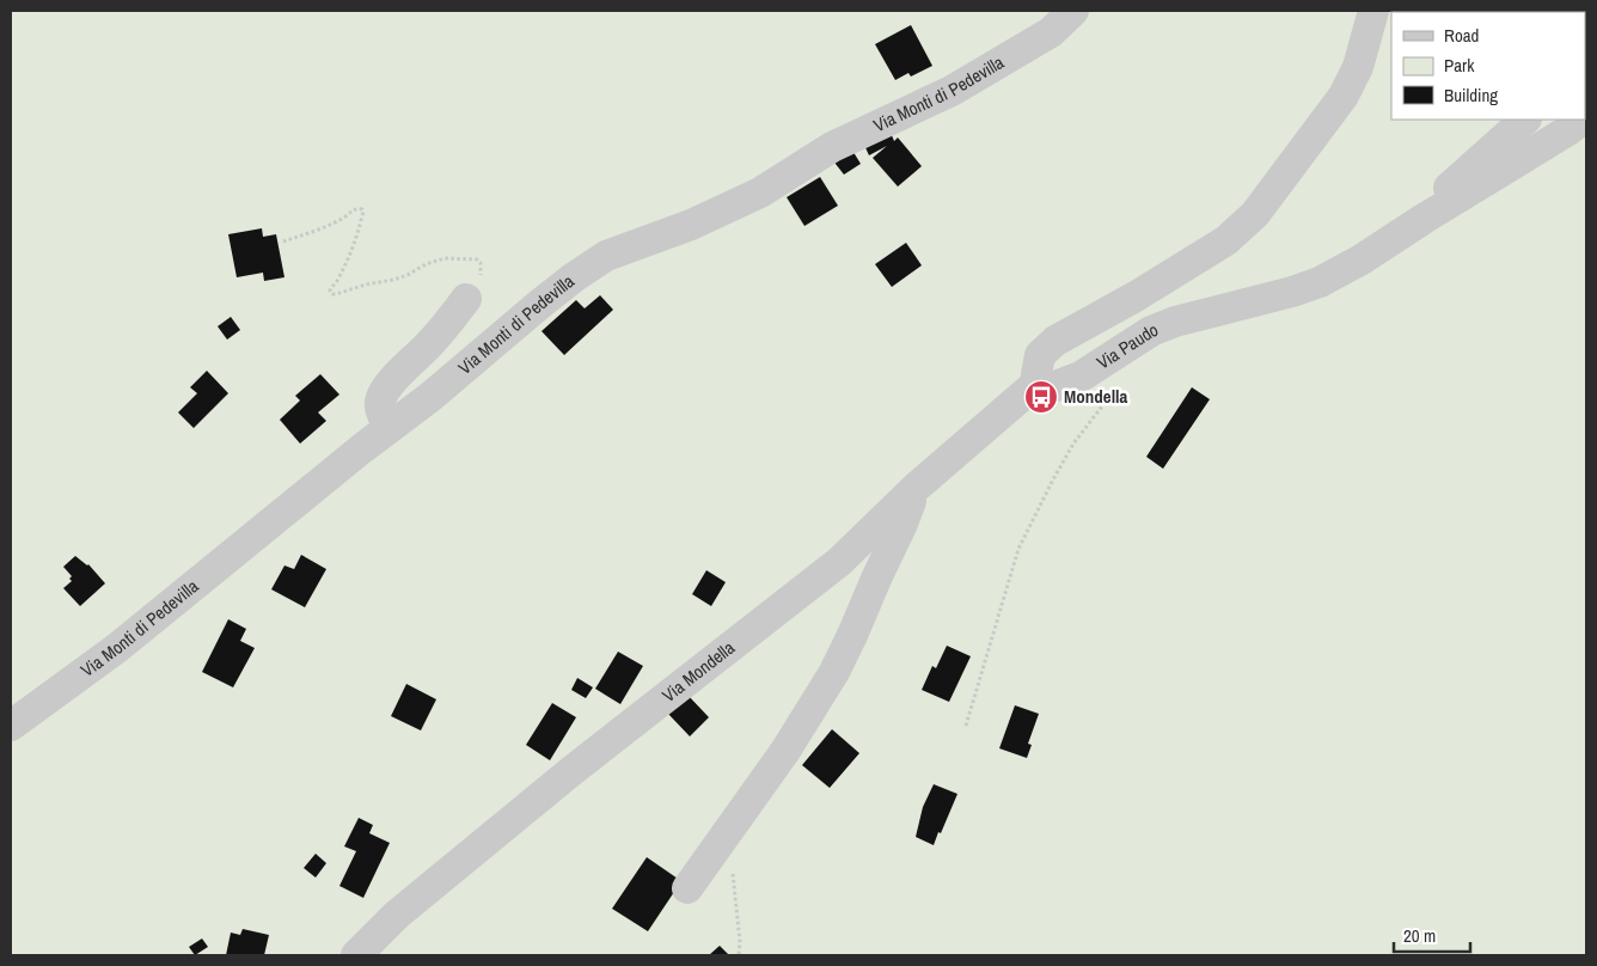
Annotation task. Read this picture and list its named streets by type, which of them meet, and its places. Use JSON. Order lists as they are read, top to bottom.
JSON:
{
  "streets": {
    "street": ["Via Monti di Pedevilla", "Via Paudo", "Via Mondella"]
  },
  "crossings": [
    ["Via Paudo", "Via Mondella"]
  ],
  "places": {
    "bus stop": ["Mondella"]
  },
  "legend": ["Road", "Park", "Building"],
  "scale_bar": "20 m"
}
